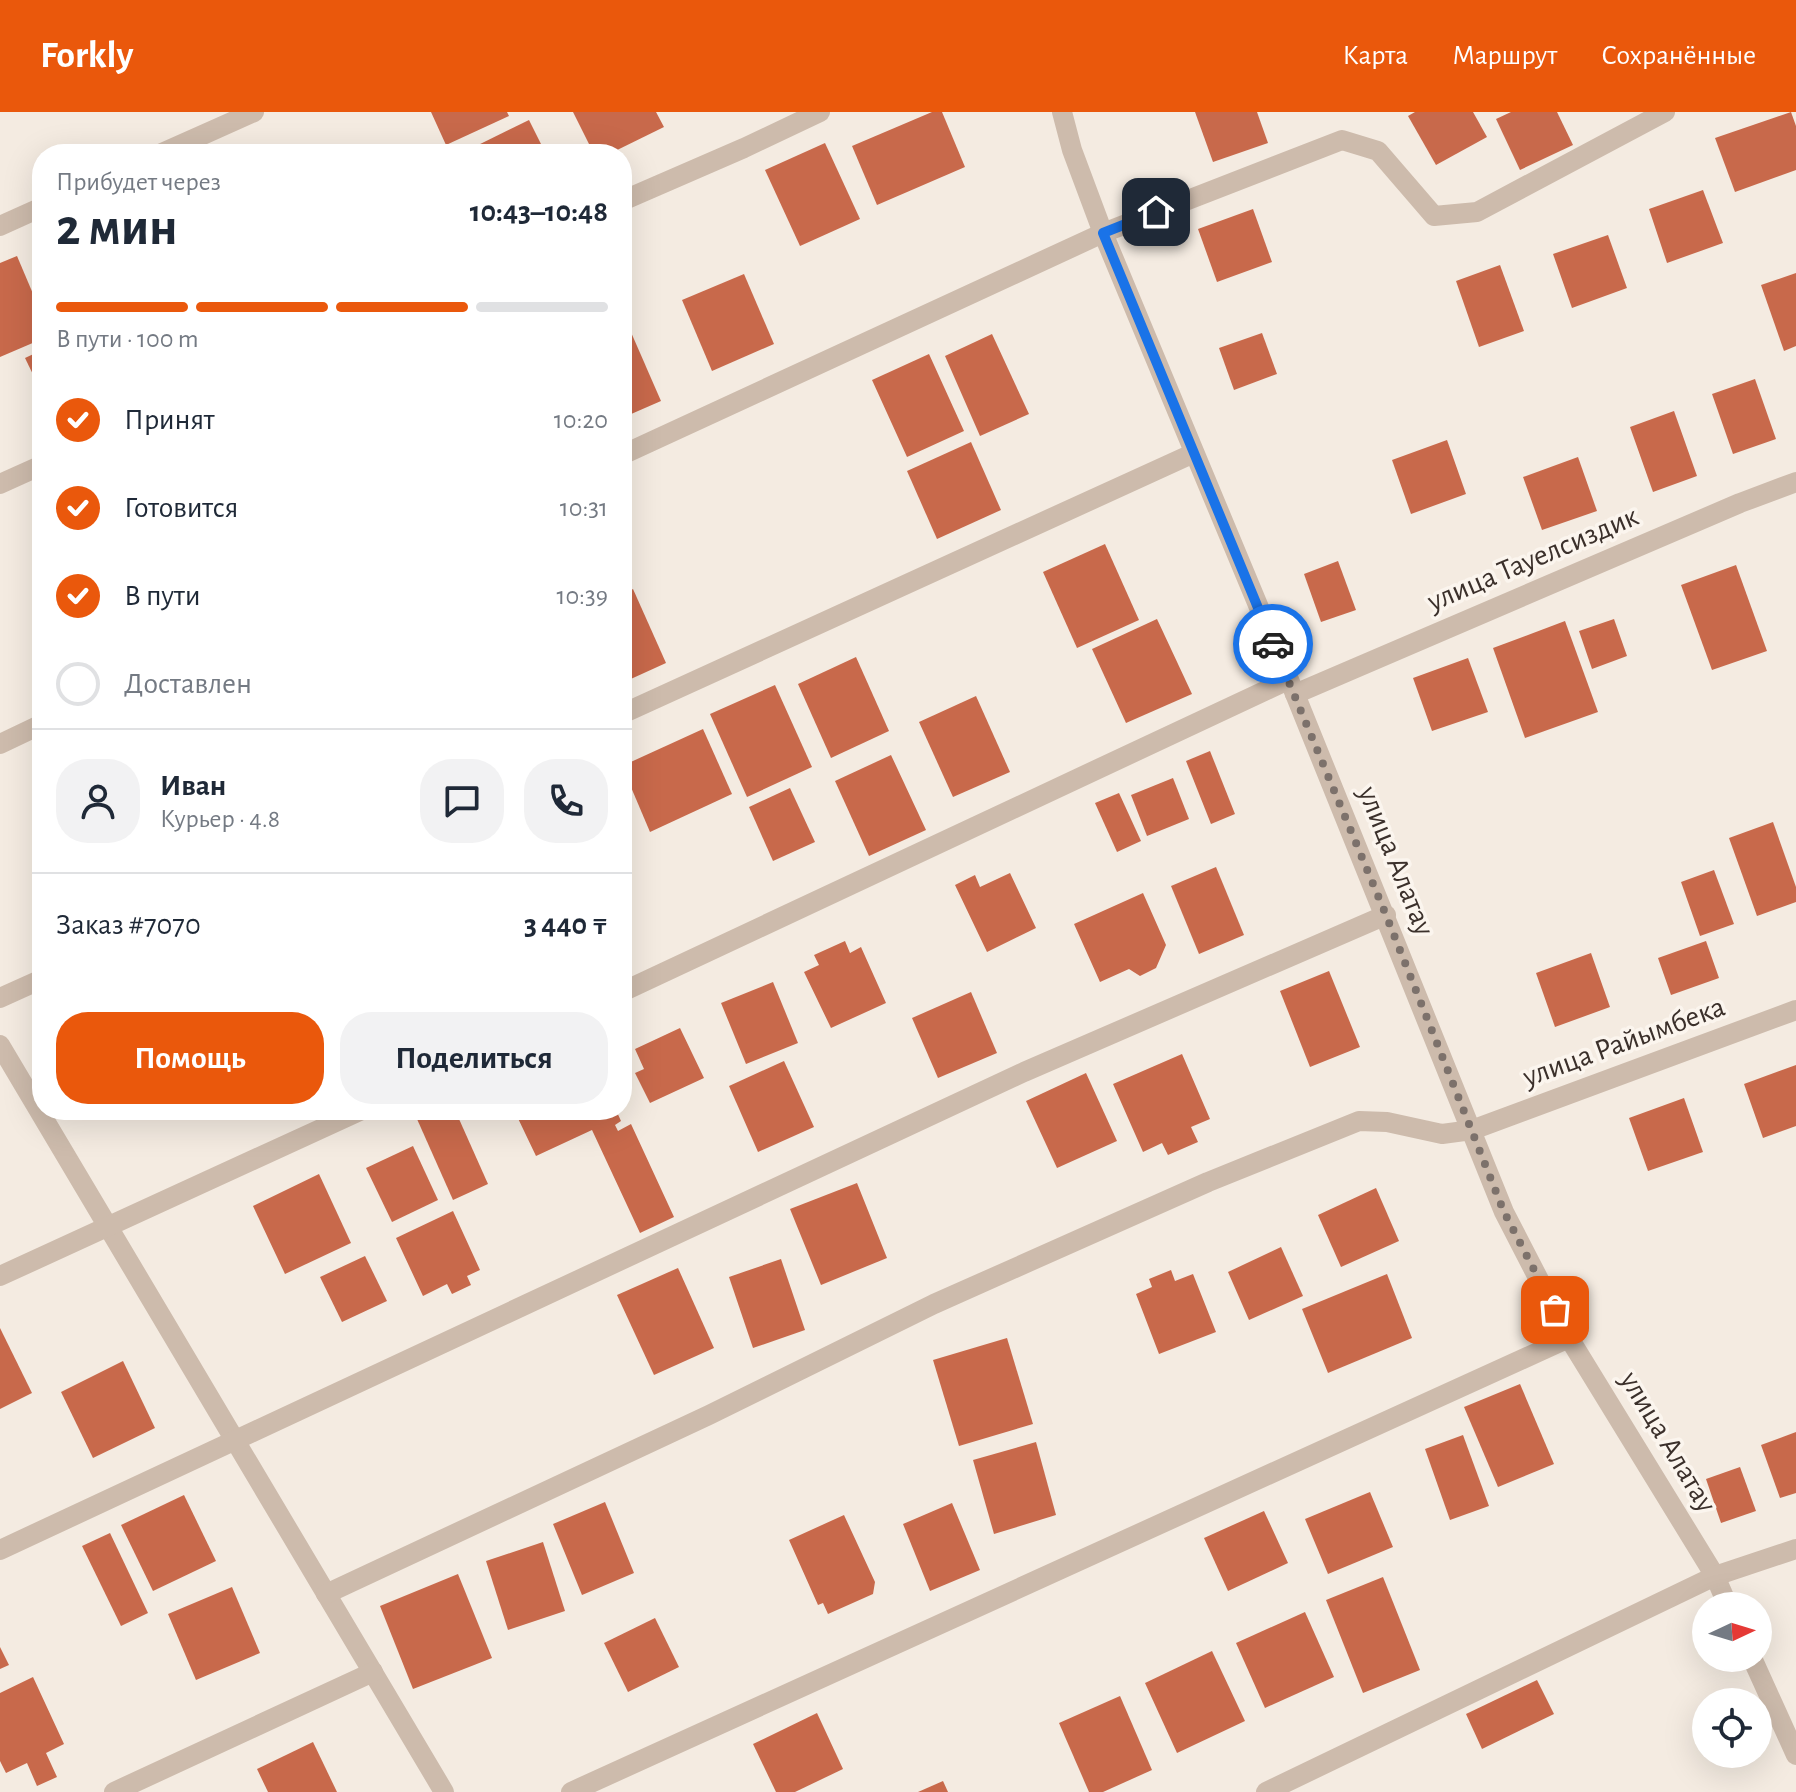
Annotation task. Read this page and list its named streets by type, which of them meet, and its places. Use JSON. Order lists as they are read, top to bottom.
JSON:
{
  "streets": {
    "street": ["улица Тауелсиздик", "улица Алатау", "улица Райымбека"]
  },
  "crossings": [
    ["улица Тауелсиздик", "улица Алатау"],
    ["улица Алатау", "улица Райымбека"]
  ],
  "north": "right",
  "page": {
    "header": "Forkly",
    "nav": ["Карта", "Маршрут", "Сохранённые"],
    "heading": ["2 мин", "Прибудет через", "10:43–10:48"],
    "panel": [
      "Иван",
      "Курьер · 4.8",
      "Заказ #7070",
      "3 440 ₸"
    ],
    "bar": "В пути · 100 m",
    "list": [
      ["Принят", "10:20"],
      ["Готовится", "10:31"],
      ["В пути", "10:39"],
      "Доставлен"
    ],
    "buttons": ["Помощь", "Поделиться"]
  }
}
